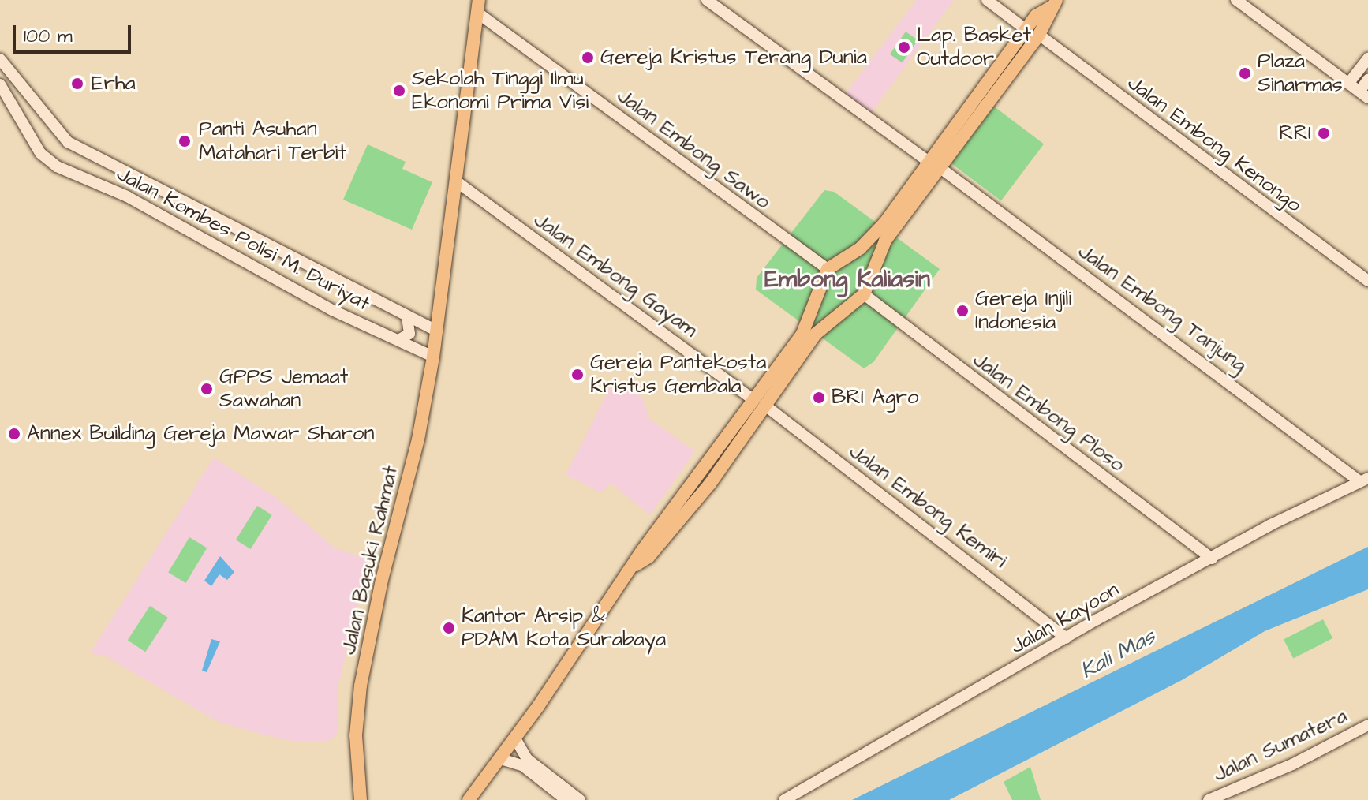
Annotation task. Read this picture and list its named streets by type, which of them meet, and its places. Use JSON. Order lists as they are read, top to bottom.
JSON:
{
  "streets": {
    "main road": ["Jalan Basuki Rahmat"],
    "street": [
      "Jalan Embong Kenongo",
      "Jalan Embong Sawo",
      "Jalan Kombes Polisi M. Duriyat",
      "Jalan Embong Gayam",
      "Jalan Embong Tanjung",
      "Jalan Embong Ploso",
      "Jalan Embong Kemiri",
      "Jalan Kayoon",
      "Jalan Sumatera"
    ]
  },
  "crossings": [
    ["Jalan Kombes Polisi M. Duriyat", "Jalan Basuki Rahmat"],
    ["Jalan Embong Gayam", "Jalan Embong Kemiri"],
    ["Jalan Embong Tanjung", "Jalan Kayoon"],
    ["Jalan Embong Ploso", "Jalan Kayoon"],
    ["Jalan Embong Kemiri", "Jalan Kayoon"]
  ],
  "districts": ["Embong Kaliasin"],
  "water": ["Kali Mas"],
  "places": [
    "Lap. Basket Outdoor",
    "Gereja Kristus Terang Dunia",
    "Plaza Sinarmas",
    "Erha",
    "Sekolah Tinggi Ilmu Ekonomi Prima Visi",
    "RRI",
    "Panti Asuhan Matahari Terbit",
    "Gereja Injili Indonesia",
    "Gereja Pantekosta Kristus Gembala",
    "GPPS Jemaat Sawahan",
    "BRI Agro",
    "Annex Building Gereja Mawar Sharon",
    "Kantor Arsip & PDAM Kota Surabaya"
  ],
  "scale_bar": "100 m"
}
